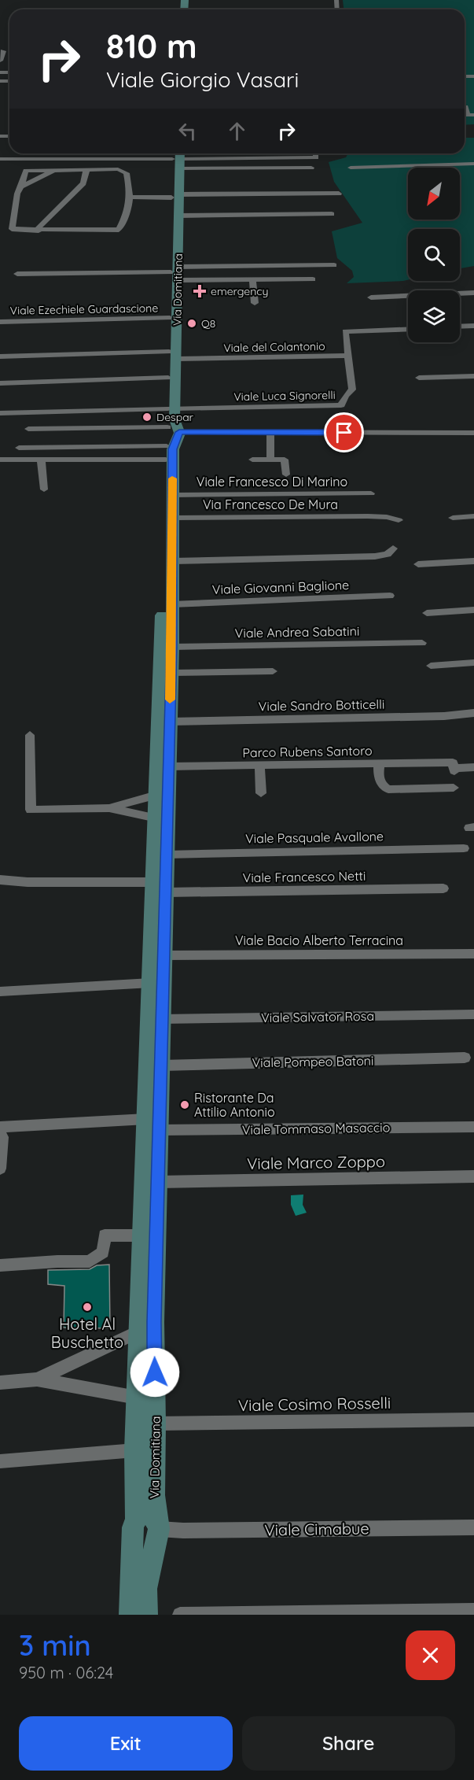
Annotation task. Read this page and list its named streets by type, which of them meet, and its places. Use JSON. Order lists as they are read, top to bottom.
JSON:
{
  "streets": {
    "main road": ["Via Domitiana"],
    "street": [
      "Viale Ezechiele Guardascione",
      "Viale del Colantonio",
      "Viale Luca Signorelli",
      "Viale Francesco Di Marino",
      "Via Francesco De Mura",
      "Viale Giovanni Baglione",
      "Viale Andrea Sabatini",
      "Viale Sandro Botticelli",
      "Parco Rubens Santoro",
      "Viale Pasquale Avallone",
      "Viale Francesco Netti",
      "Viale Bacio Alberto Terracina",
      "Viale Salvator Rosa",
      "Viale Pompeo Batoni",
      "Viale Tommaso Masaccio",
      "Viale Marco Zoppo",
      "Viale Cosimo Rosselli",
      "Viale Cimabue"
    ]
  },
  "crossings": [
    ["Via Domitiana", "Viale Ezechiele Guardascione"],
    ["Via Domitiana", "Viale del Colantonio"],
    ["Via Domitiana", "Viale Luca Signorelli"],
    ["Via Domitiana", "Viale Francesco Di Marino"],
    ["Via Domitiana", "Via Francesco De Mura"],
    ["Via Domitiana", "Viale Giovanni Baglione"],
    ["Via Domitiana", "Viale Andrea Sabatini"],
    ["Via Domitiana", "Viale Sandro Botticelli"],
    ["Via Domitiana", "Parco Rubens Santoro"],
    ["Via Domitiana", "Viale Pasquale Avallone"],
    ["Via Domitiana", "Viale Francesco Netti"],
    ["Via Domitiana", "Viale Bacio Alberto Terracina"],
    ["Via Domitiana", "Viale Salvator Rosa"],
    ["Via Domitiana", "Viale Pompeo Batoni"],
    ["Via Domitiana", "Viale Tommaso Masaccio"],
    ["Via Domitiana", "Viale Marco Zoppo"],
    ["Via Domitiana", "Viale Cosimo Rosselli"],
    ["Via Domitiana", "Viale Cimabue"],
    ["Viale del Colantonio", "Viale Luca Signorelli"]
  ],
  "places": {
    "health": ["emergency"],
    "other": [
      "Q8",
      "Despar",
      "Ristorante Da Attilio Antonio",
      "Hotel Al Buschetto"
    ]
  },
  "north": "bottom left",
  "page": {
    "turn": ["810 m", "Viale Giorgio Vasari"],
    "heading": ["3 min", "950 m · 06:24"],
    "buttons": ["Exit", "Share"]
  }
}
